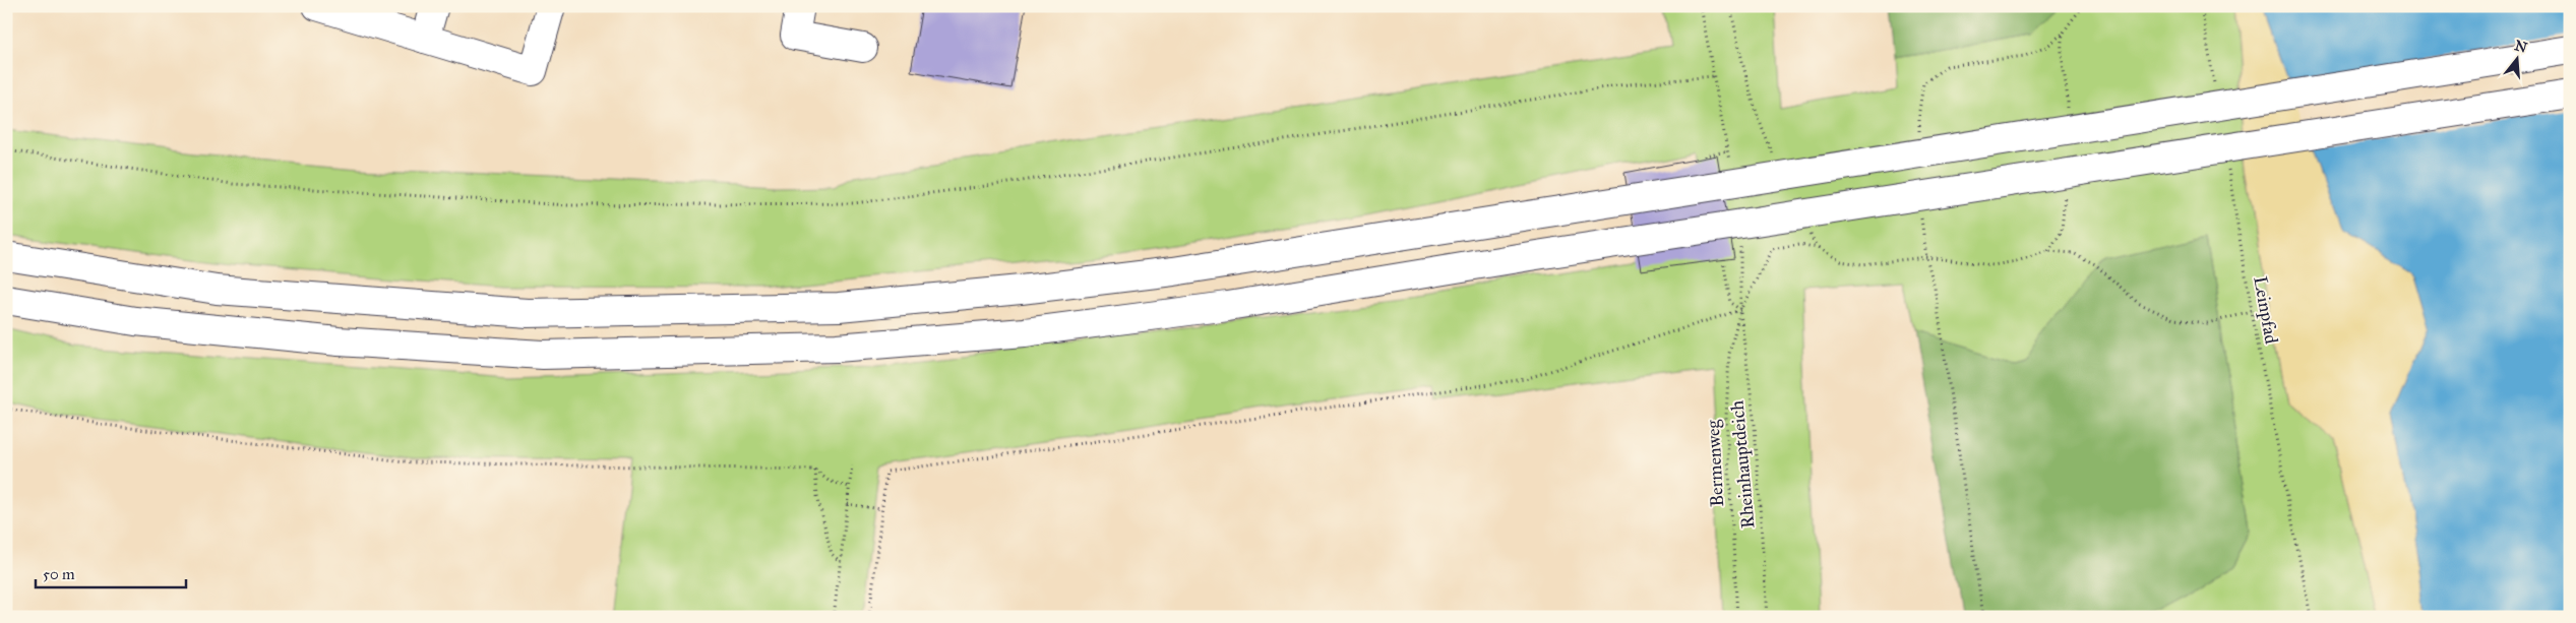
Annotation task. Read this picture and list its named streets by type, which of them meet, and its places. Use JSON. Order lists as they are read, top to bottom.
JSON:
{
  "streets": {
    "path": ["Leinpfad", "Bermenweg", "Rheinhauptdeich"]
  },
  "crossings": [
    ["Bermenweg", "Rheinhauptdeich"]
  ],
  "scale_bar": "50 m",
  "north": "top"
}
